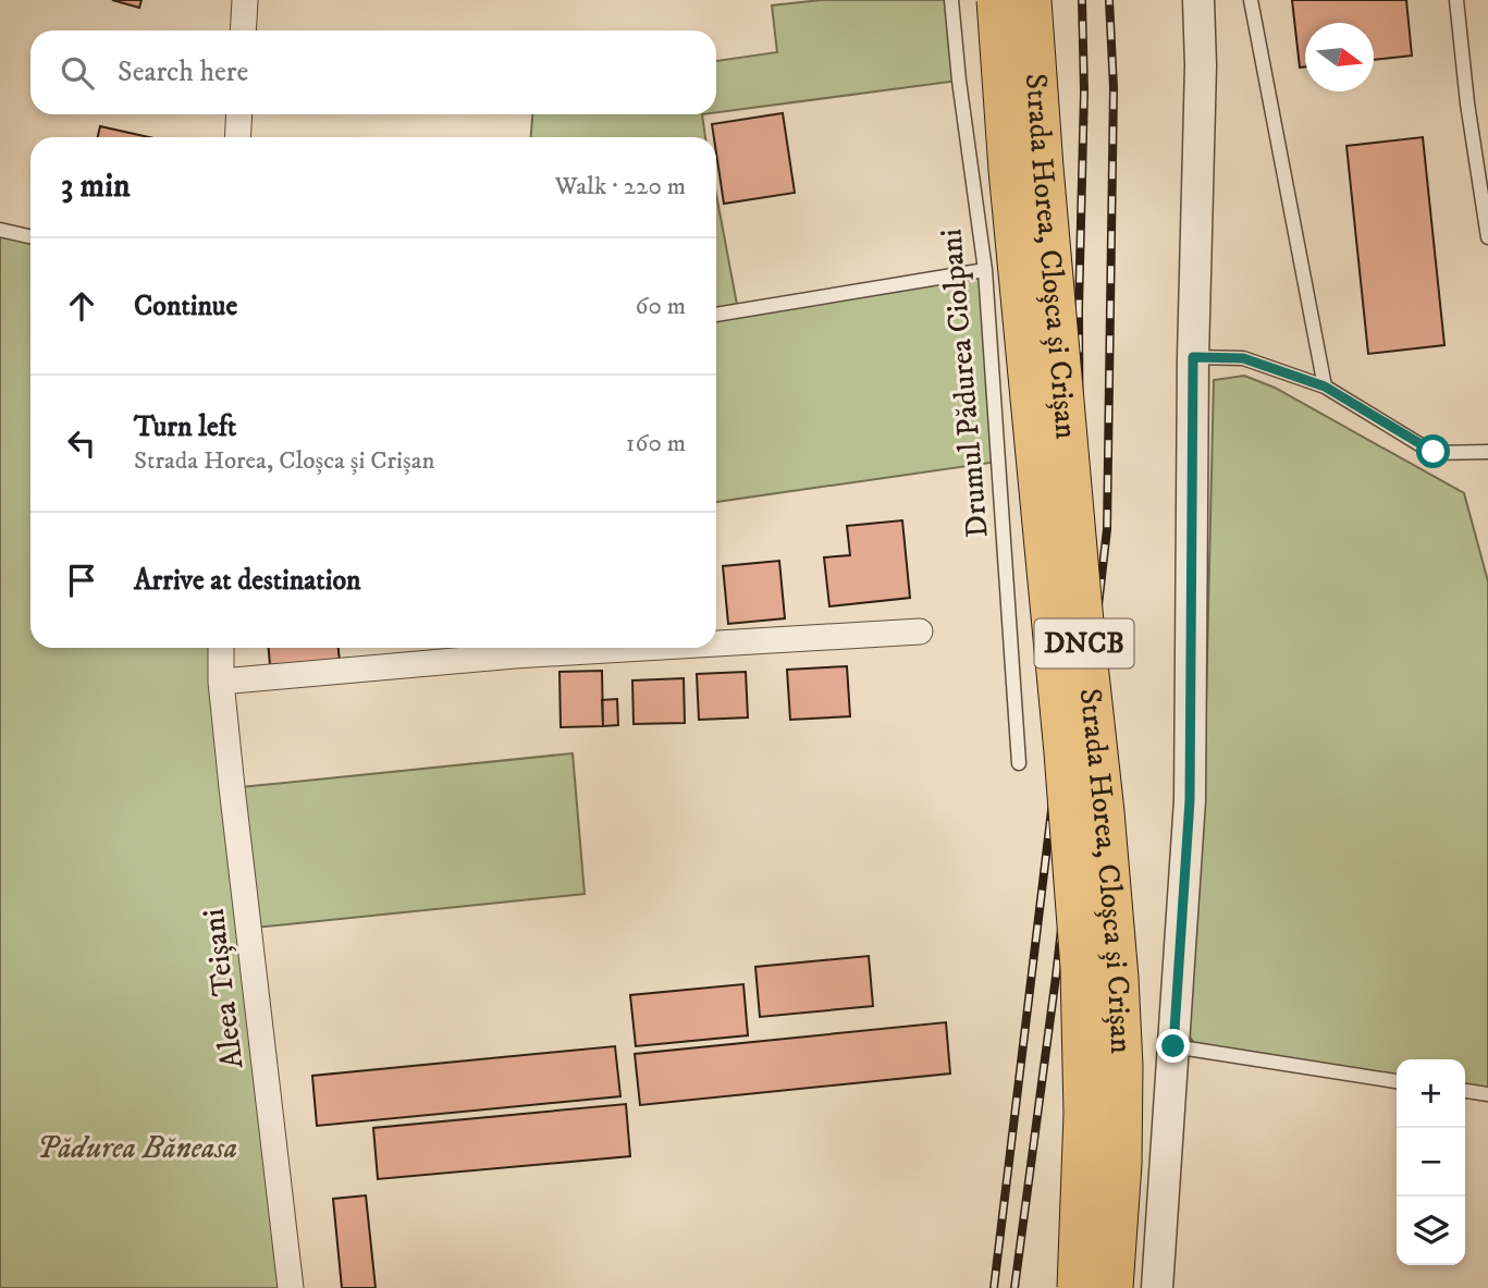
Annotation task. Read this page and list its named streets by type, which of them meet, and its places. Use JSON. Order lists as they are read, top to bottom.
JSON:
{
  "streets": {
    "main road": ["Strada Horea, Cloșca și Crișan", "DNCB"],
    "street": ["Aleea Teișani"],
    "lane": ["Drumul Pădurea Ciolpani"]
  },
  "parks": ["Pădurea Băneasa"],
  "north": "right",
  "page": {
    "search": "Search here",
    "heading": ["3 min", "Walk · 220 m"],
    "list": [
      ["Continue", "60 m"],
      ["Turn left", "Strada Horea, Cloșca și Crișan", "160 m"],
      "Arrive at destination"
    ],
    "map_buttons": ["+", "−"]
  }
}
